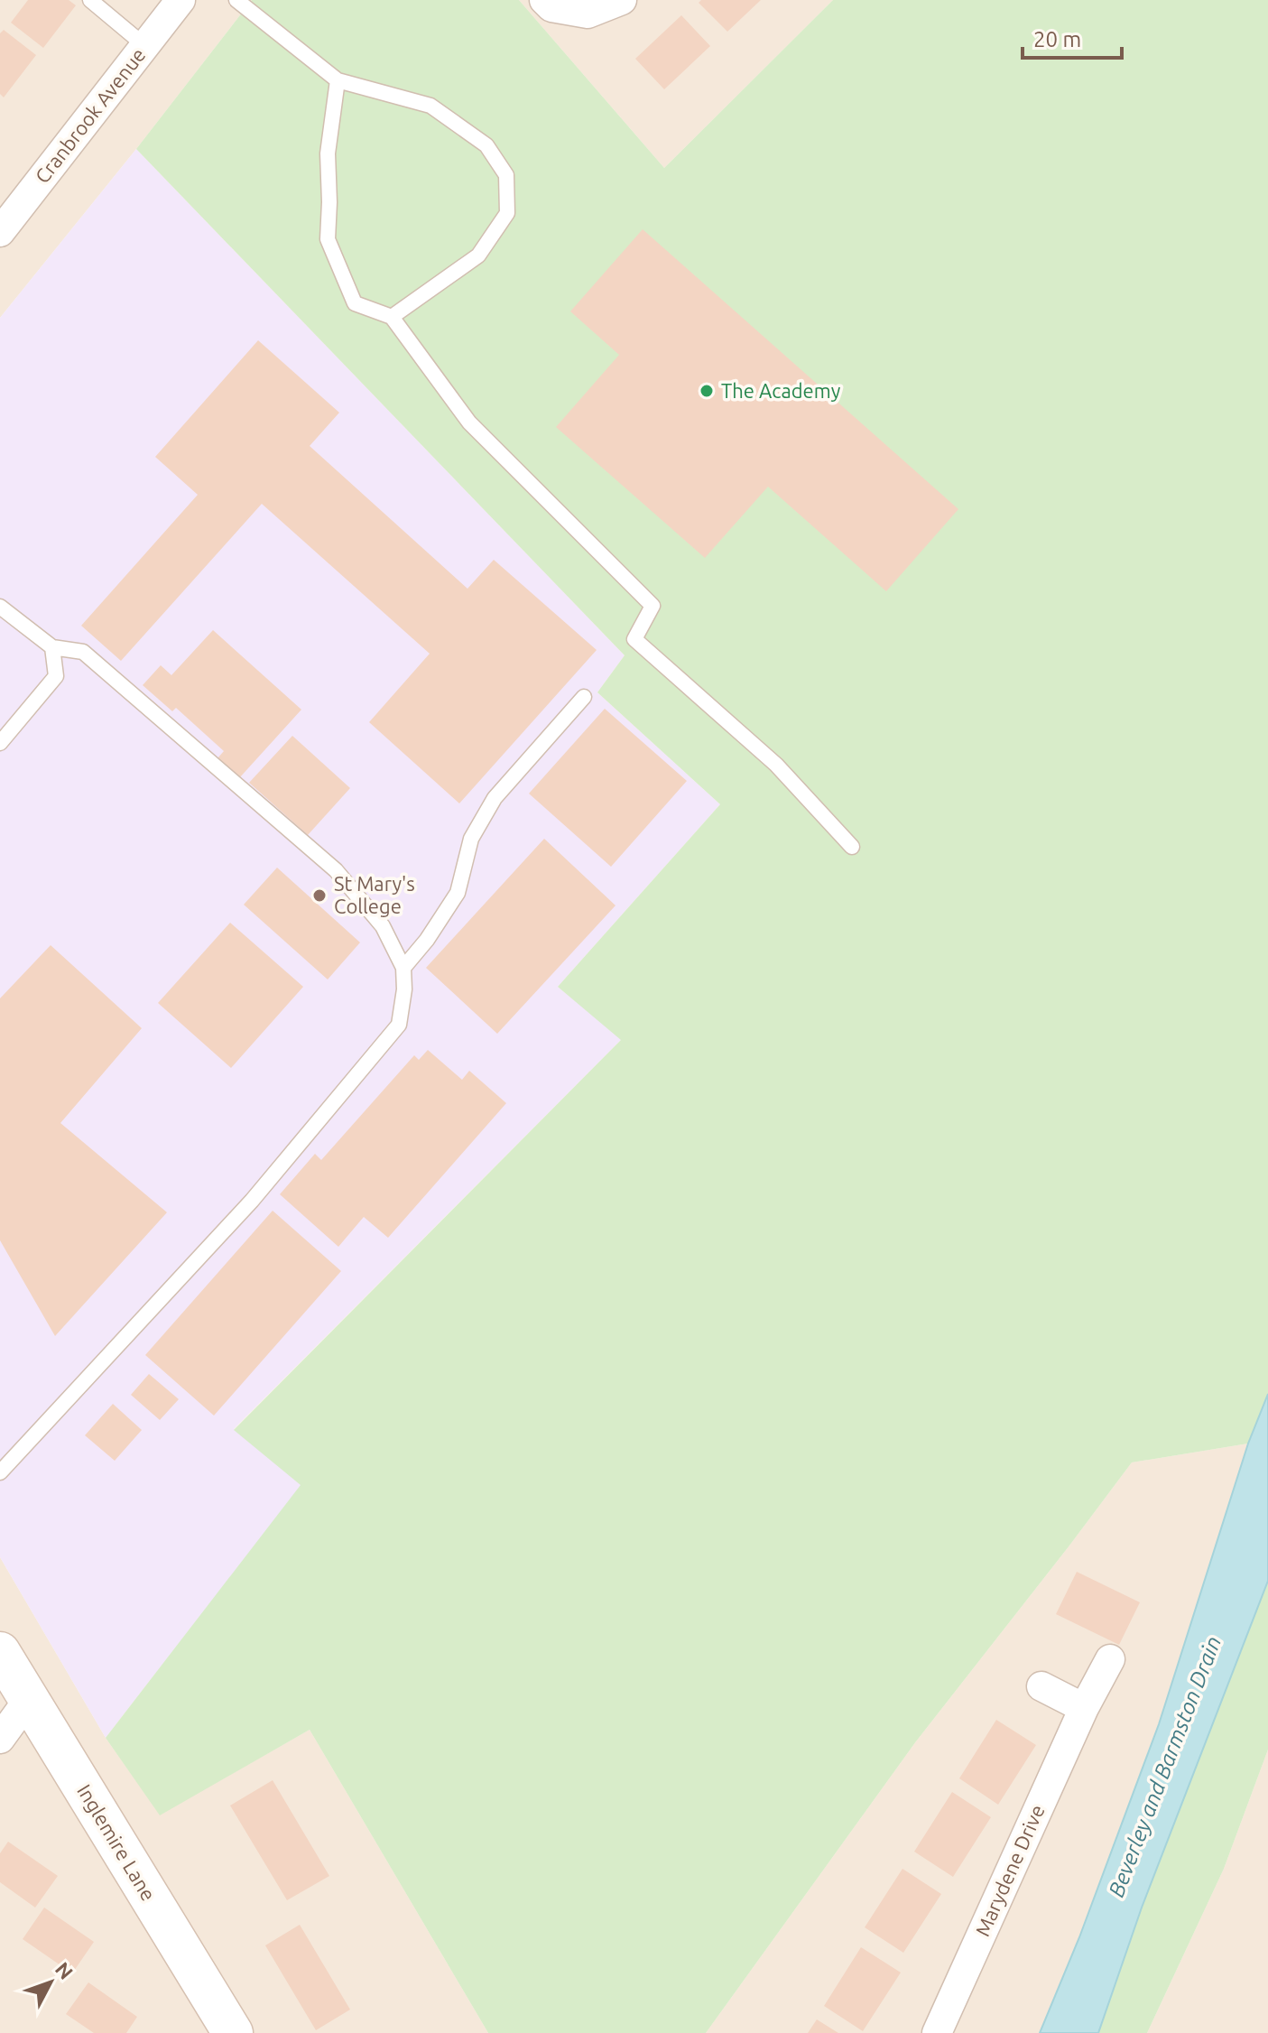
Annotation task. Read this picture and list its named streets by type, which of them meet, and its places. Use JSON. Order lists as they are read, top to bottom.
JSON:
{
  "streets": {
    "street": ["Cranbrook Avenue", "Inglemire Lane", "Marydene Drive"]
  },
  "water": ["Beverley and Barmston Drain"],
  "places": ["The Academy", "St Mary's College"],
  "scale_bar": "20 m",
  "north": "top right"
}
